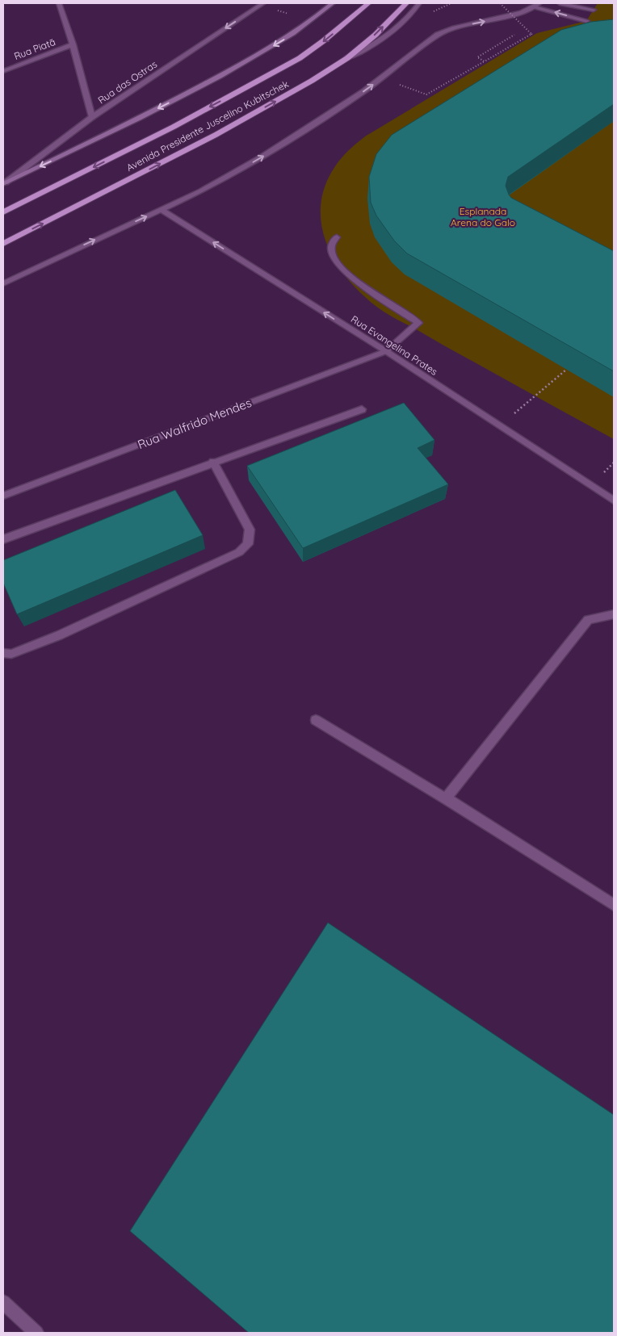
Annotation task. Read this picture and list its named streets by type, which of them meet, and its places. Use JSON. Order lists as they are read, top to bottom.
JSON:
{
  "streets": {
    "highway": ["Avenida Presidente Juscelino Kubitschek"],
    "street": [
      "Rua Piatã",
      "Rua das Ostras",
      "Rua Evangelina Prates",
      "Rua Walfrido Mendes"
    ]
  },
  "crossings": [
    ["Rua Evangelina Prates", "Rua Walfrido Mendes"]
  ],
  "one_way": ["Rua das Ostras", "Rua Evangelina Prates"],
  "parks": ["Esplanada Arena do Galo"]
}
